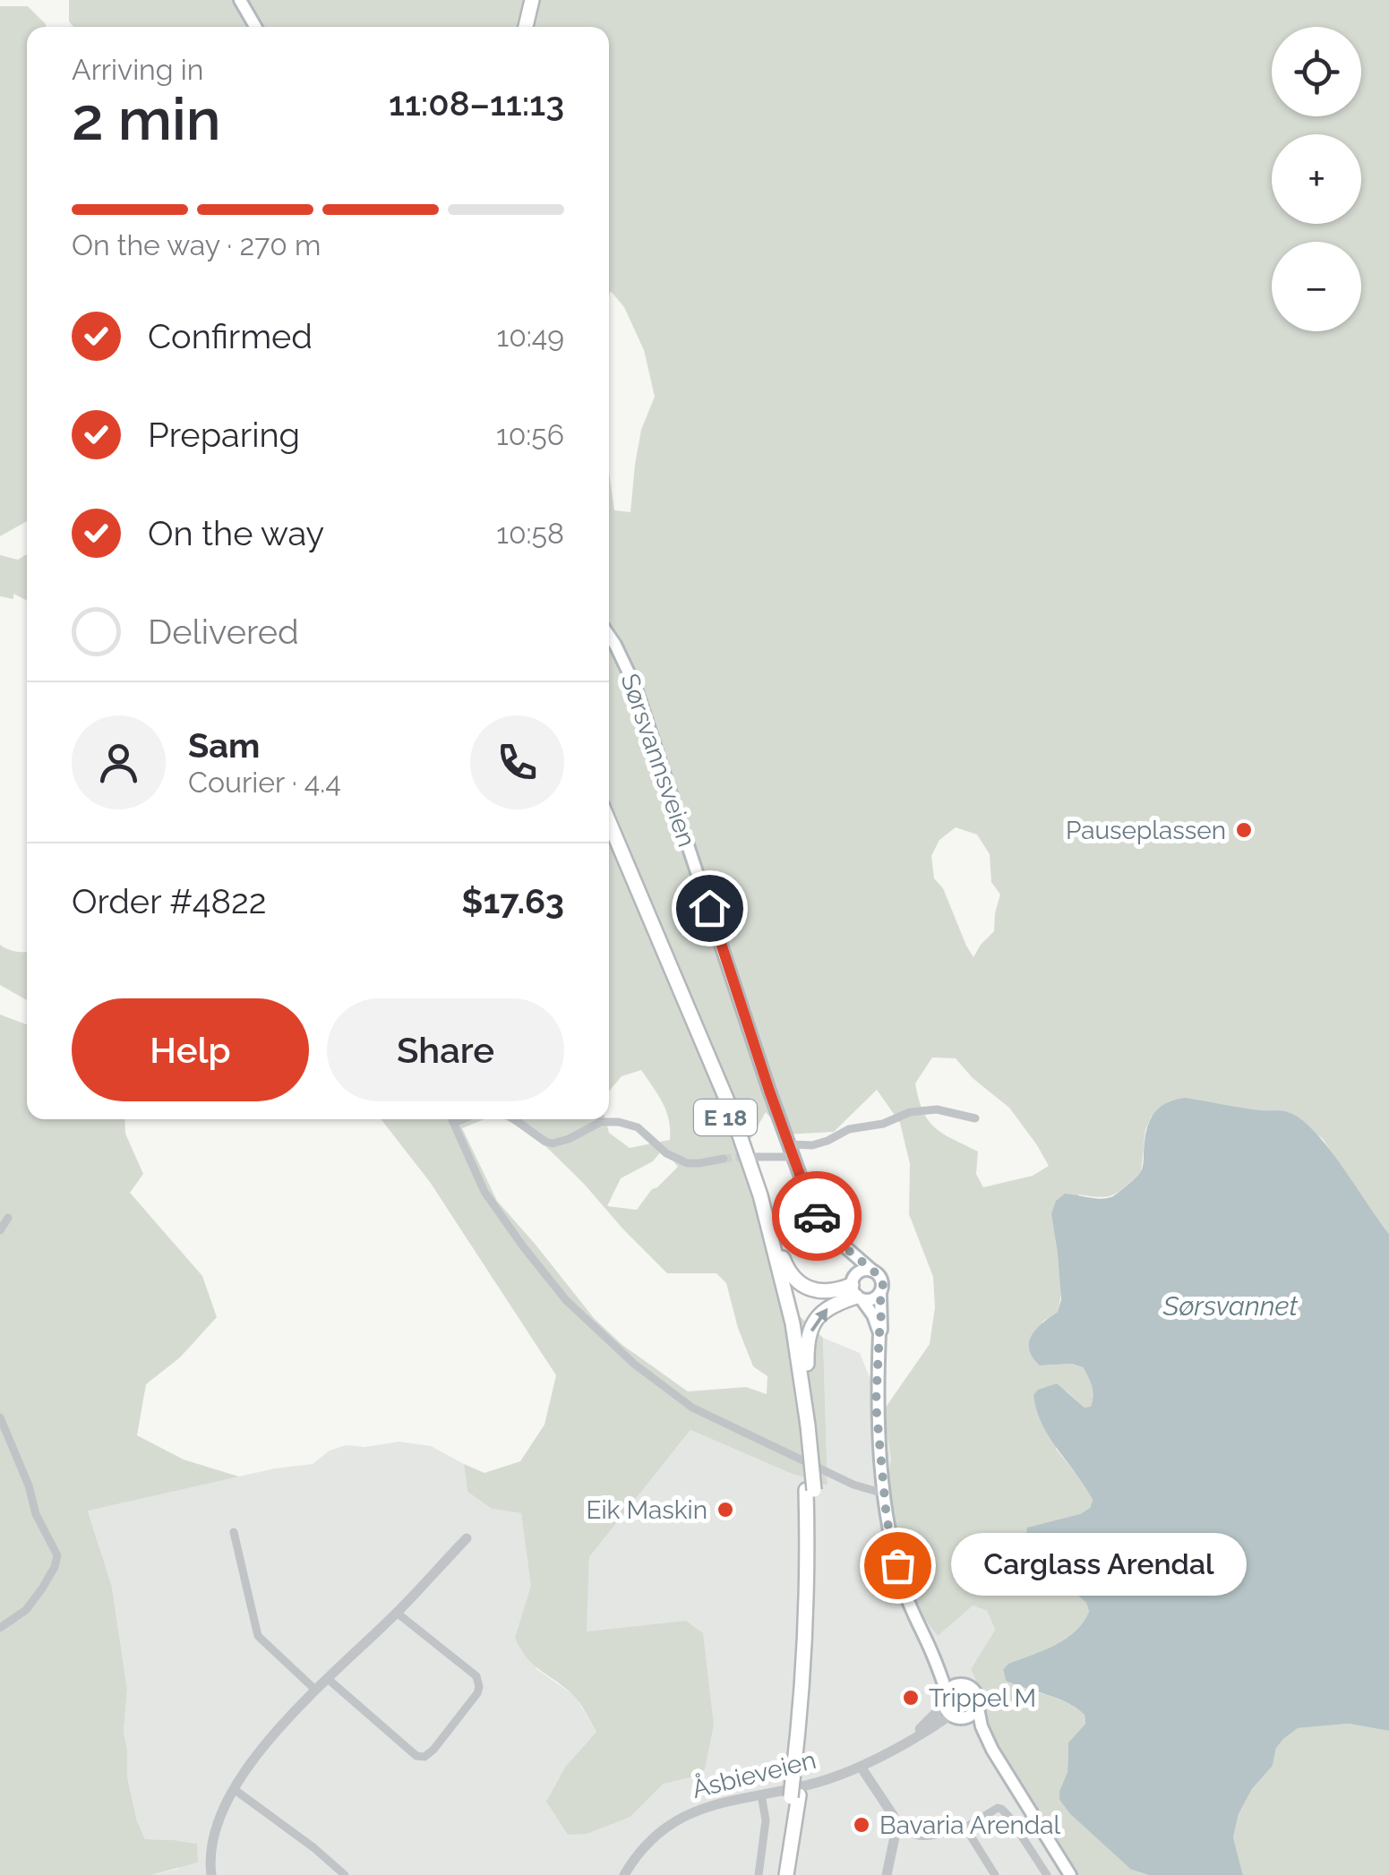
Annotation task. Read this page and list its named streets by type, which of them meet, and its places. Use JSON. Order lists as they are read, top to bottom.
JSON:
{
  "streets": {
    "highway": ["E 18"],
    "main road": ["Sørsvannsveien"],
    "street": ["Åsbieveien"]
  },
  "crossings": [
    ["Sørsvannsveien", "E 18"]
  ],
  "water": ["Sørsvannet"],
  "places": [
    "Pauseplassen",
    "Eik Maskin",
    "Carglass Arendal",
    "Trippel M",
    "Bavaria Arendal"
  ],
  "page": {
    "map_buttons": ["+", "−"],
    "heading": ["2 min", "Arriving in", "11:08–11:13"],
    "panel": [
      "Sam",
      "Courier · 4.4",
      "Order #4822",
      "$17.63"
    ],
    "bar": "On the way · 270 m",
    "list": [
      ["Confirmed", "10:49"],
      ["Preparing", "10:56"],
      ["On the way", "10:58"],
      "Delivered"
    ],
    "buttons": ["Help", "Share"],
    "bubble": "Carglass Arendal"
  }
}
